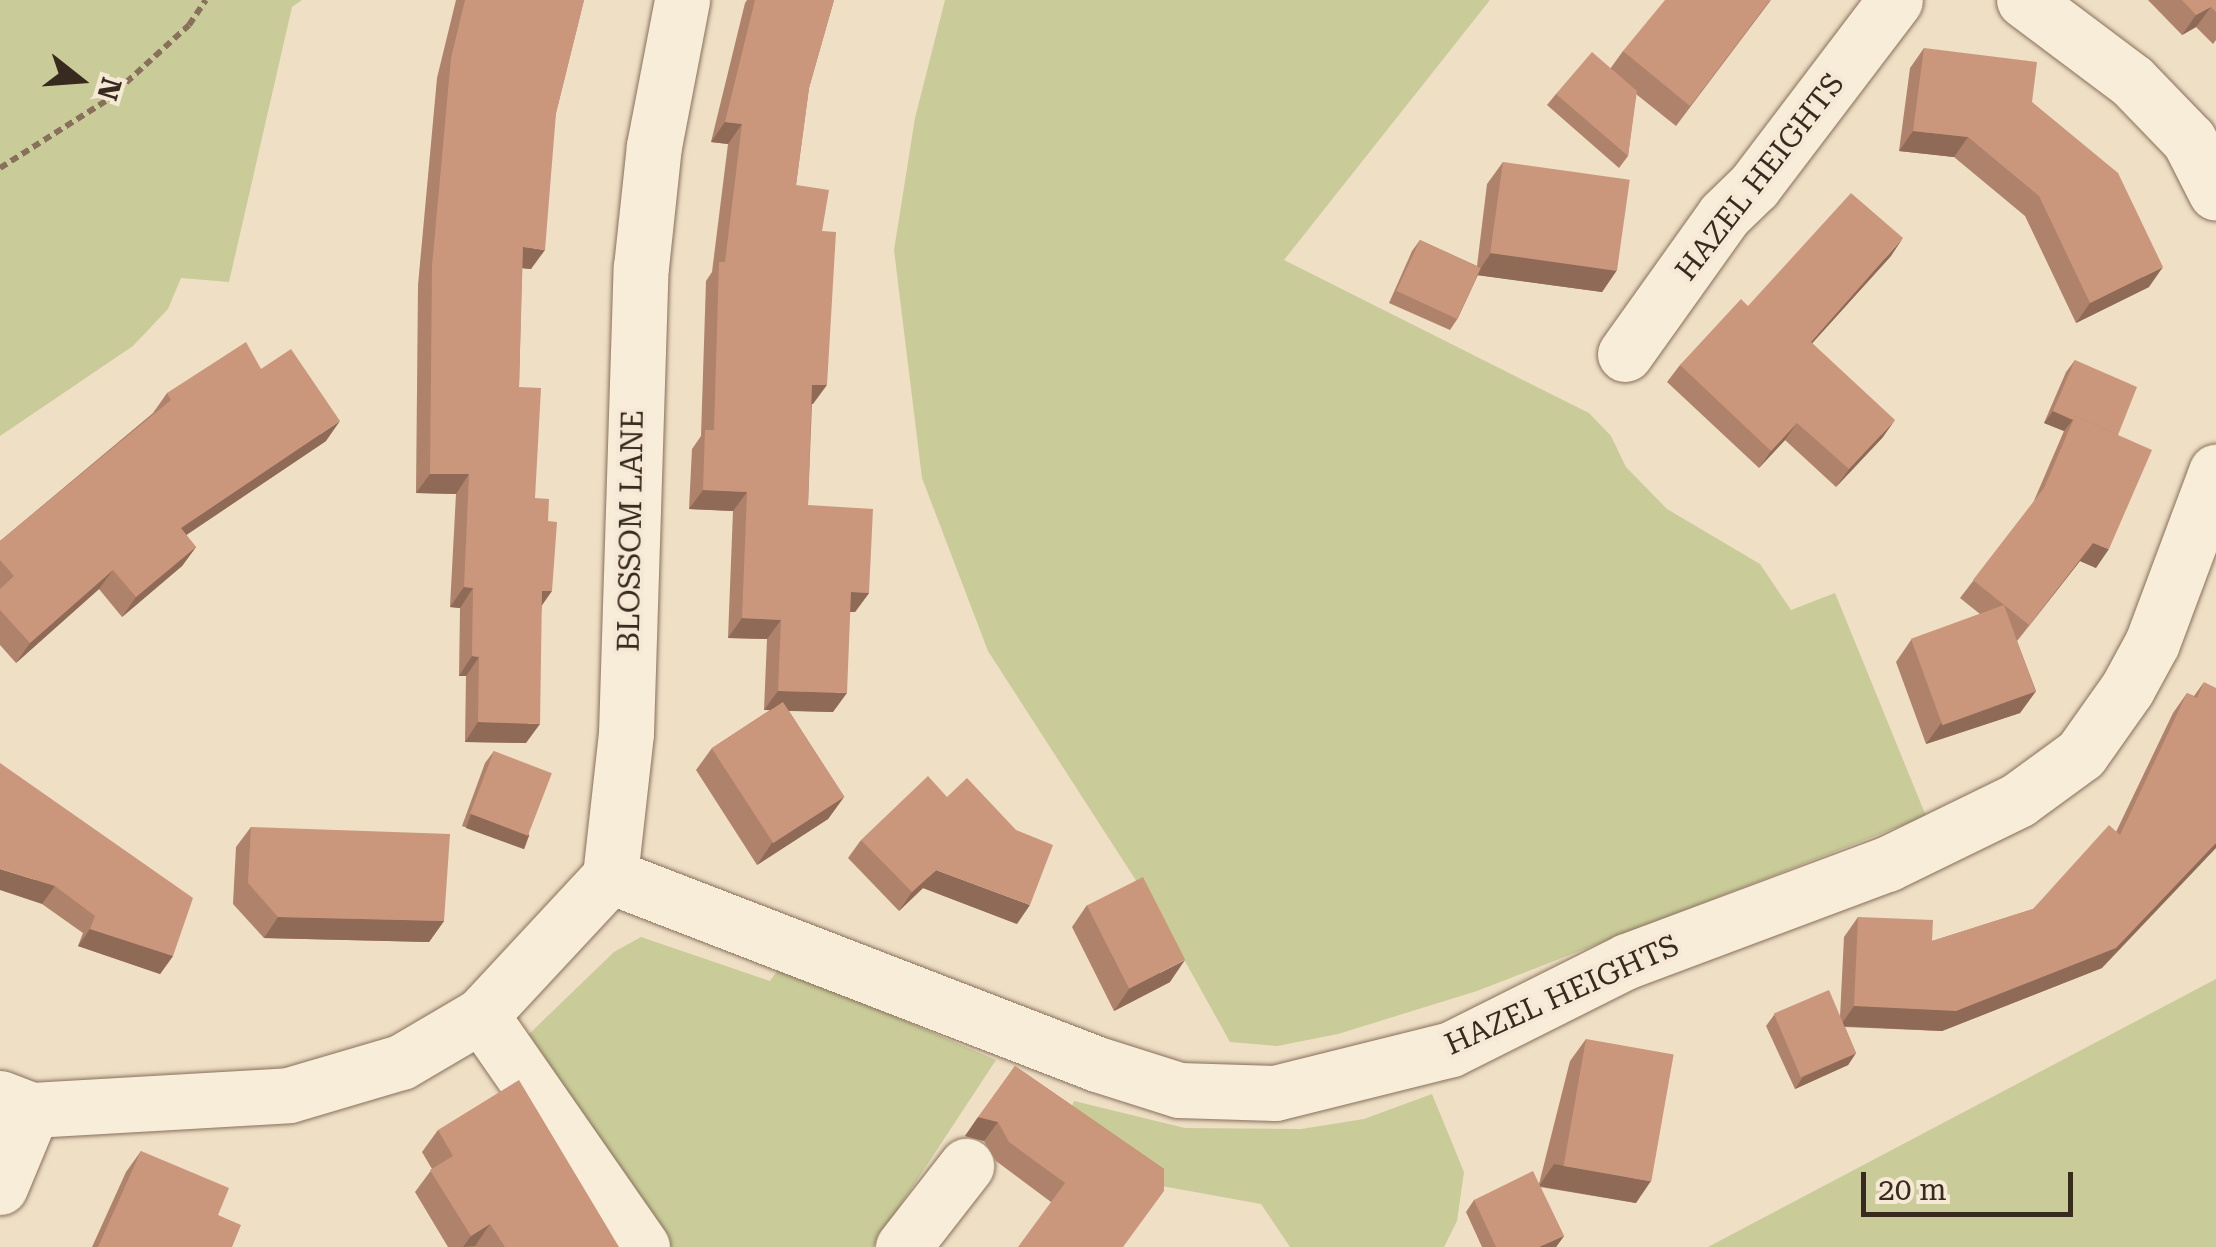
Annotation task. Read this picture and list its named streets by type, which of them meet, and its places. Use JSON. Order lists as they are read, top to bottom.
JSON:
{
  "streets": {
    "street": ["HAZEL HEIGHTS", "BLOSSOM LANE"]
  },
  "crossings": [
    ["HAZEL HEIGHTS", "BLOSSOM LANE"]
  ],
  "scale_bar": "20 m",
  "north": "right"
}
